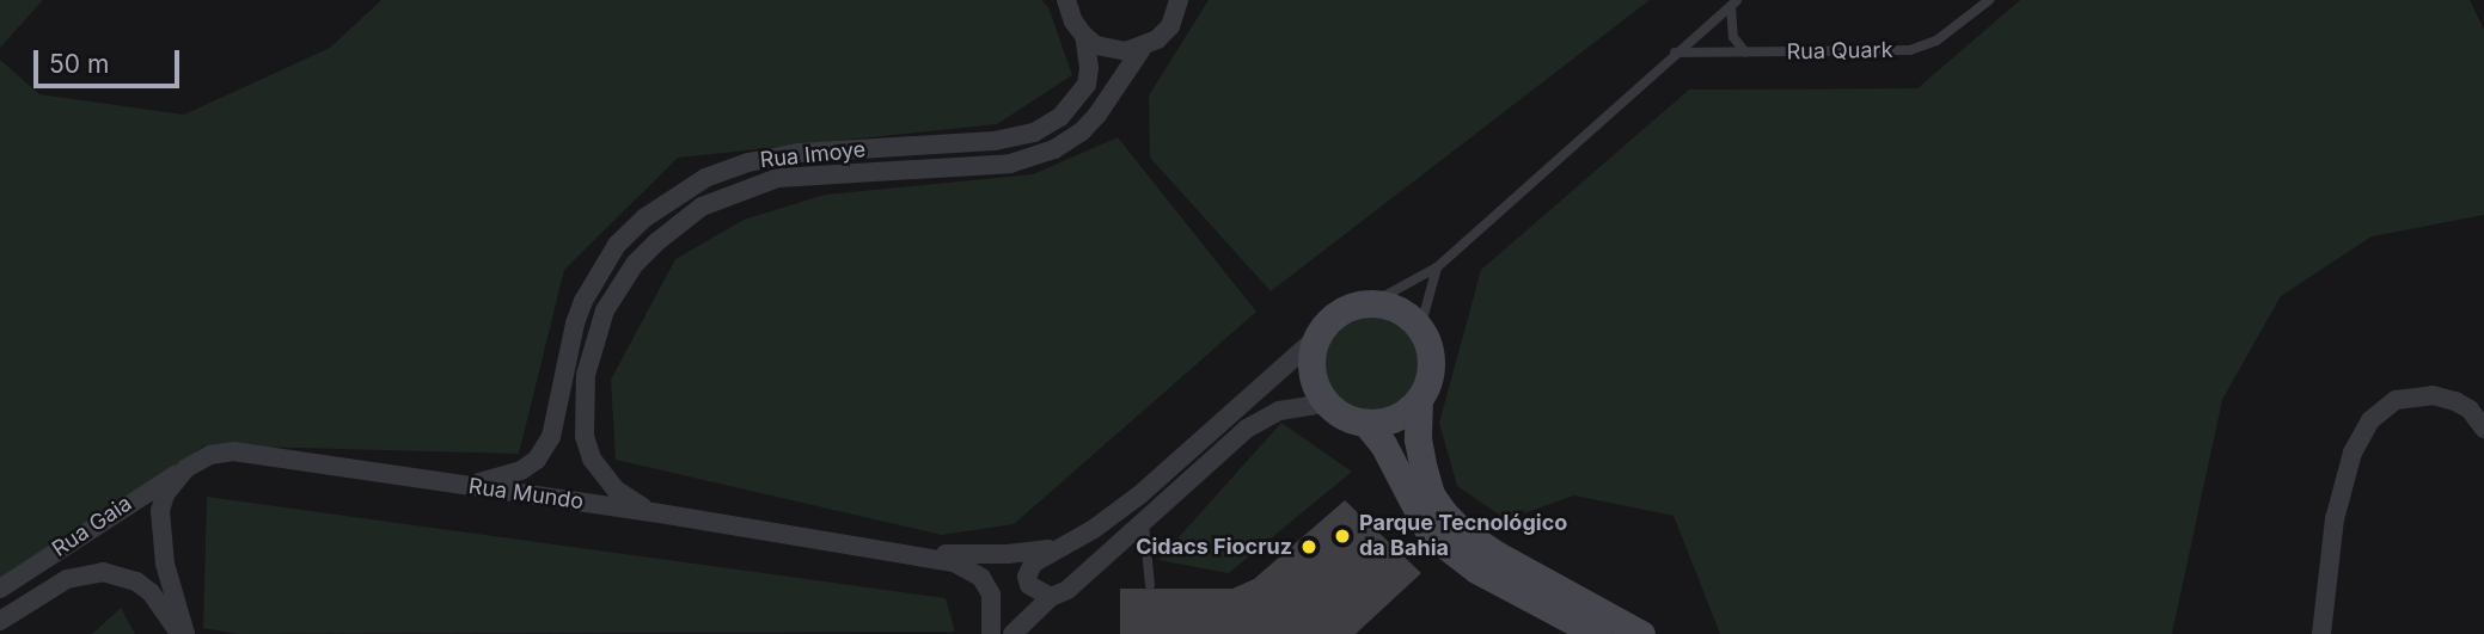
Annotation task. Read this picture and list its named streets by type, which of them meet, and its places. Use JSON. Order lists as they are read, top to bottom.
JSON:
{
  "streets": {
    "street": ["Rua Imoye", "Rua Mundo", "Rua Gaia"],
    "lane": ["Rua Quark"]
  },
  "crossings": [
    ["Rua Imoye", "Rua Mundo"],
    ["Rua Mundo", "Rua Gaia"]
  ],
  "places": ["Parque Tecnológico da Bahia", "Cidacs Fiocruz"],
  "scale_bar": "50 m"
}
